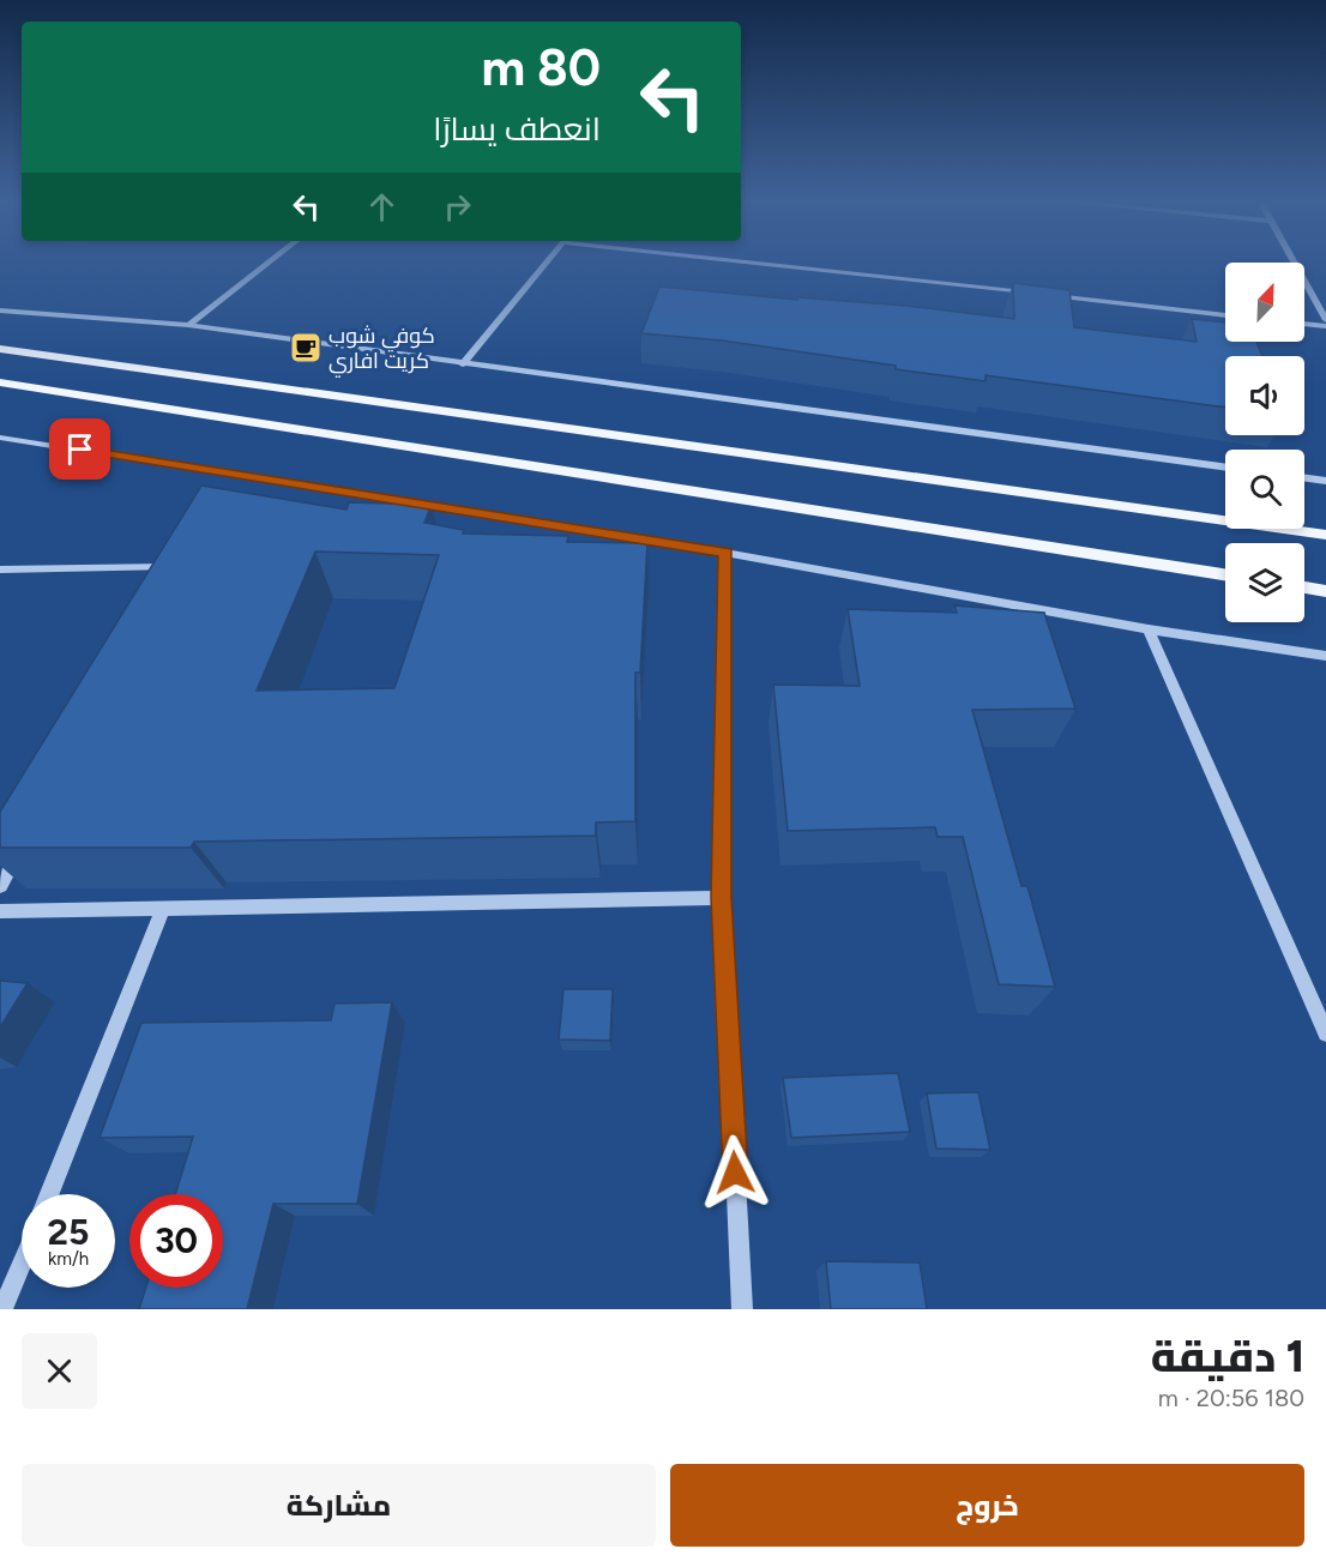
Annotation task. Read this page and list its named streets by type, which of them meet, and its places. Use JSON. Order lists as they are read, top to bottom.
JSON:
{
  "places": {
    "cafe": ["كوفي شوب كريت افاري"]
  },
  "north": "top right",
  "page": {
    "turn": ["80 m", "انعطف يسارًا"],
    "speed": "25 km/h",
    "limit": "30",
    "heading": ["1 دقيقة", "180 m · 20:56"],
    "buttons": ["خروج", "مشاركة"]
  }
}
